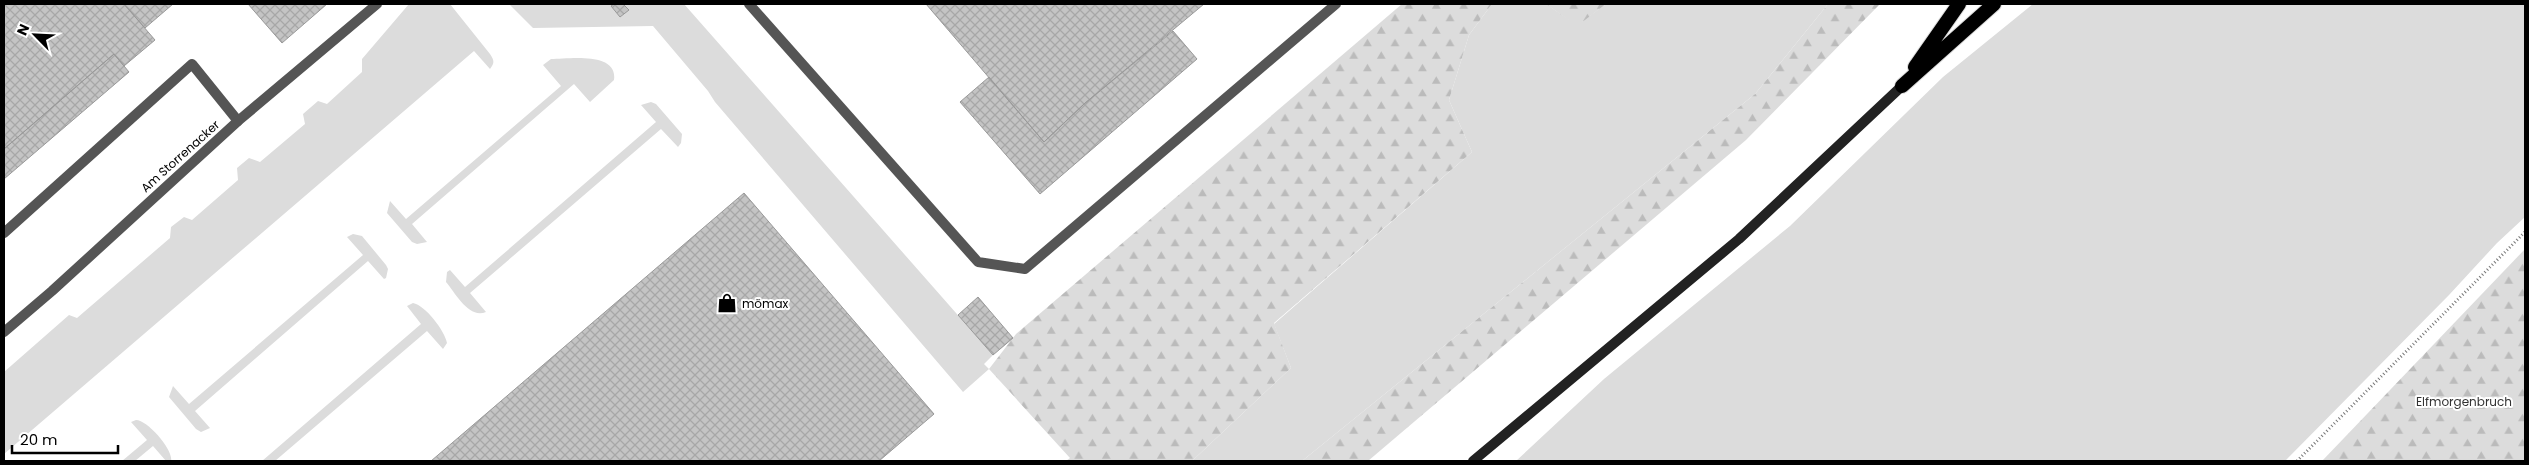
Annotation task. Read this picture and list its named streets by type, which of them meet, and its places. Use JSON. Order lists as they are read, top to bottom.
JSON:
{
  "streets": {
    "street": ["Am Storrenacker"]
  },
  "parks": ["Elfmorgenbruch"],
  "places": {
    "shop": ["mömax"]
  },
  "scale_bar": "20 m",
  "north": "top left"
}
